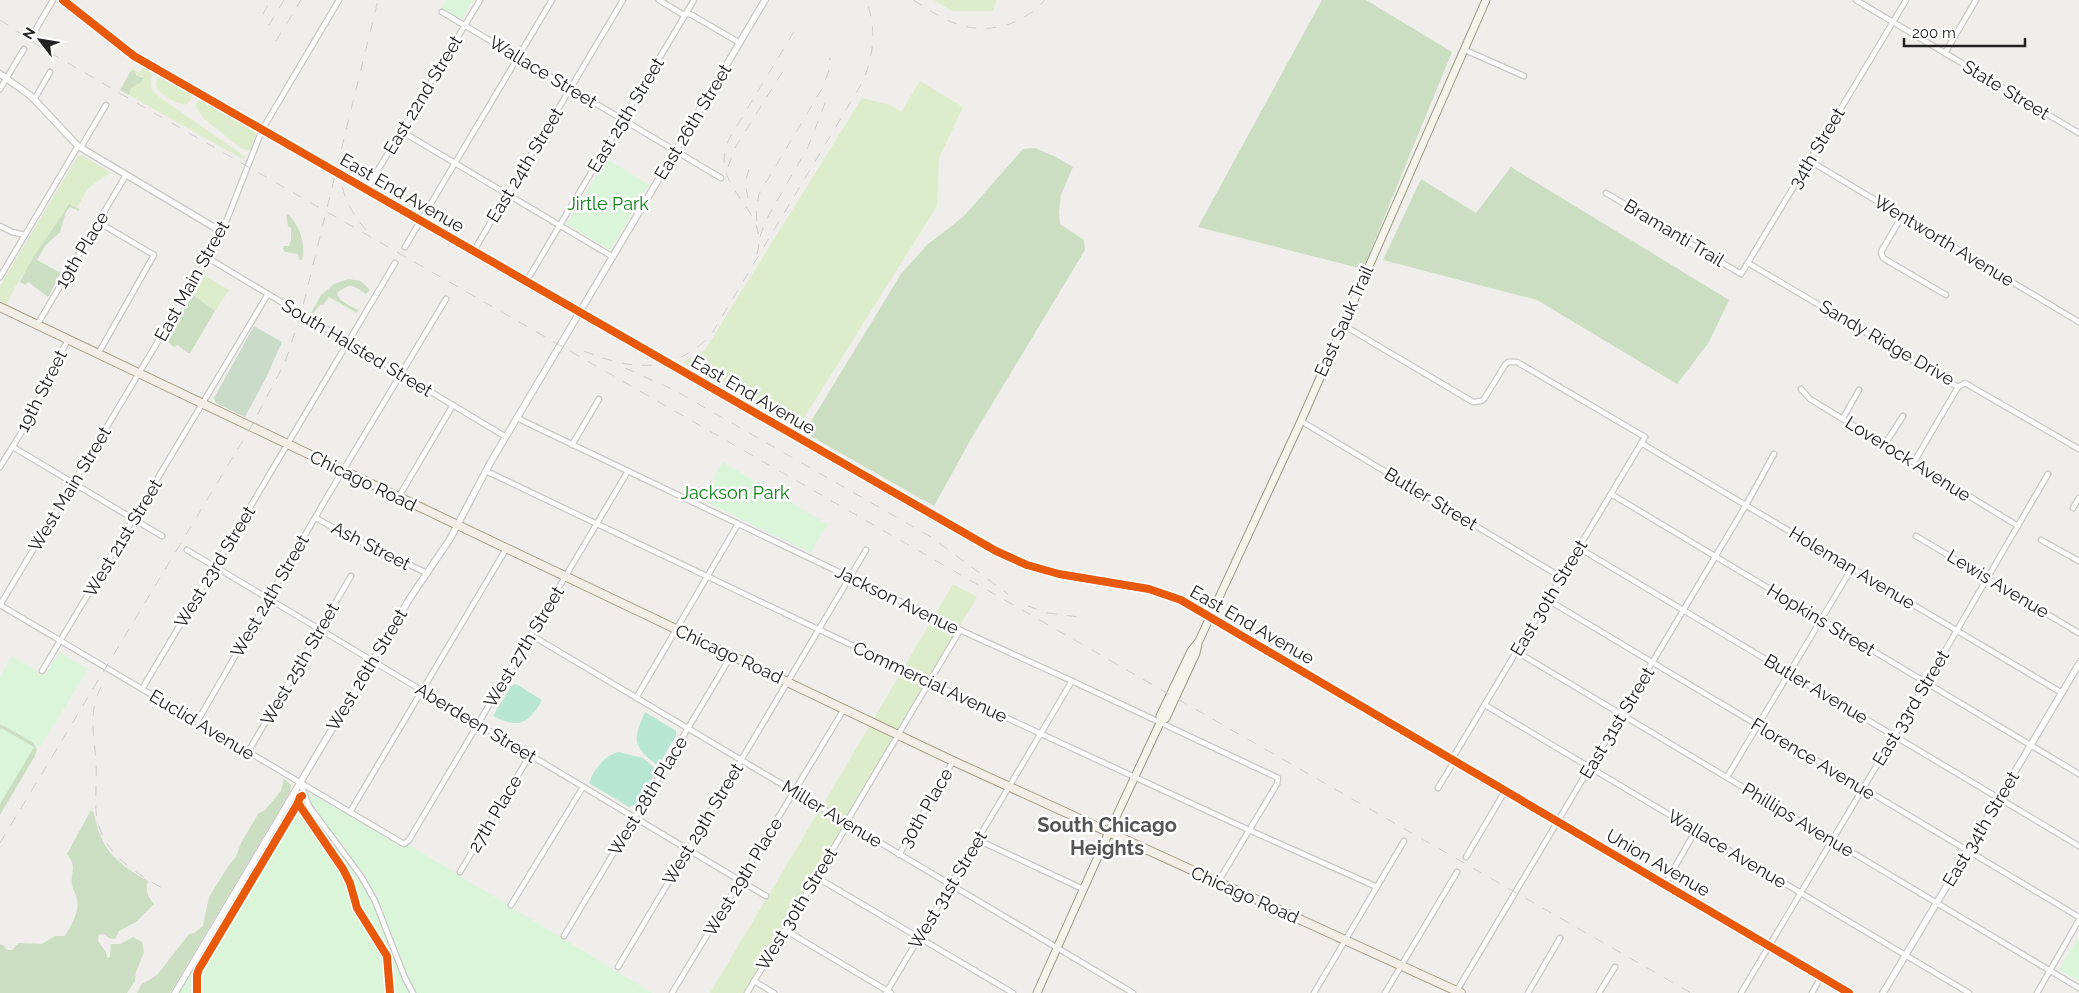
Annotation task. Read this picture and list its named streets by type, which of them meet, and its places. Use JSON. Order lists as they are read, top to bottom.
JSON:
{
  "streets": {
    "main road": ["East Sauk Trail", "Chicago Road"],
    "street": [
      "Wallace Street",
      "State Street",
      "East 22nd Street",
      "East 25th Street",
      "East 26th Street",
      "34th Street",
      "East 24th Street",
      "East End Avenue",
      "Bramanti Trail",
      "Wentworth Avenue",
      "19th Place",
      "East Main Street",
      "Sandy Ridge Drive",
      "South Halsted Street",
      "19th Street",
      "Loverock Avenue",
      "West Main Street",
      "Butler Street",
      "West 21st Street",
      "Ash Street",
      "West 23rd Street",
      "Holeman Avenue",
      "Lewis Avenue",
      "West 24th Street",
      "East 30th Street",
      "Jackson Avenue",
      "Hopkins Street",
      "West 27th Street",
      "West 25th Street",
      "West 26th Street",
      "Commercial Avenue",
      "Butler Avenue",
      "East 33rd Street",
      "Aberdeen Street",
      "East 31st Street",
      "Euclid Avenue",
      "Florence Avenue",
      "West 28th Place",
      "30th Place",
      "27th Place",
      "Miller Avenue",
      "Phillips Avenue",
      "West 29th Street",
      "East 34th Street",
      "Wallace Avenue",
      "Union Avenue",
      "West 29th Place",
      "West 31st Street",
      "West 30th Street"
    ]
  },
  "crossings": [
    ["Wallace Street", "East 22nd Street"],
    ["Wallace Street", "East 25th Street"],
    ["Wallace Street", "East 26th Street"],
    ["Wallace Street", "East 24th Street"],
    ["State Street", "34th Street"],
    ["East 22nd Street", "East End Avenue"],
    ["East 25th Street", "East End Avenue"],
    ["East 26th Street", "East End Avenue"],
    ["East 26th Street", "West 26th Street"],
    ["34th Street", "Bramanti Trail"],
    ["34th Street", "Wentworth Avenue"],
    ["34th Street", "Sandy Ridge Drive"],
    ["East 24th Street", "East End Avenue"],
    ["East End Avenue", "East Main Street"],
    ["East End Avenue", "East Sauk Trail"],
    ["East End Avenue", "East 30th Street"],
    ["East End Avenue", "Union Avenue"],
    ["19th Place", "Chicago Road"],
    ["East Main Street", "South Halsted Street"],
    ["East Main Street", "Chicago Road"],
    ["East Main Street", "West Main Street"],
    ["East Sauk Trail", "Chicago Road"],
    ["East Sauk Trail", "Butler Street"],
    ["East Sauk Trail", "East 30th Street"],
    ["East Sauk Trail", "Jackson Avenue"],
    ["East Sauk Trail", "Commercial Avenue"],
    ["East Sauk Trail", "Miller Avenue"],
    ["South Halsted Street", "West 21st Street"],
    ["South Halsted Street", "West 23rd Street"],
    ["South Halsted Street", "West 26th Street"],
    ["19th Street", "Chicago Road"],
    ["Loverock Avenue", "East 33rd Street"],
    ["Chicago Road", "West Main Street"],
    ["Chicago Road", "West 21st Street"],
    ["Chicago Road", "West 23rd Street"],
    ["Chicago Road", "West 24th Street"],
    ["Chicago Road", "West 27th Street"],
    ["Chicago Road", "West 26th Street"],
    ["Chicago Road", "East 31st Street"],
    ["Chicago Road", "West 28th Place"],
    ["Chicago Road", "30th Place"],
    ["Chicago Road", "West 29th Street"],
    ["Chicago Road", "West 29th Place"],
    ["Chicago Road", "West 31st Street"],
    ["Chicago Road", "West 30th Street"],
    ["West Main Street", "Euclid Avenue"],
    ["Butler Street", "East 30th Street"],
    ["West 21st Street", "Euclid Avenue"],
    ["Ash Street", "West 24th Street"],
    ["Ash Street", "West 26th Street"],
    ["West 23rd Street", "Aberdeen Street"],
    ["West 23rd Street", "Euclid Avenue"],
    ["Holeman Avenue", "East 30th Street"],
    ["Holeman Avenue", "East 33rd Street"],
    ["Holeman Avenue", "East 31st Street"],
    ["Holeman Avenue", "East 34th Street"],
    ["Lewis Avenue", "East 33rd Street"],
    ["West 24th Street", "Aberdeen Street"],
    ["West 24th Street", "Euclid Avenue"],
    ["East 30th Street", "Hopkins Street"],
    ["East 30th Street", "Butler Avenue"],
    ["East 30th Street", "Florence Avenue"],
    ["East 30th Street", "Phillips Avenue"],
    ["East 30th Street", "Wallace Avenue"],
    ["East 30th Street", "Union Avenue"],
    ["Jackson Avenue", "West 27th Street"],
    ["Jackson Avenue", "West 26th Street"],
    ["Jackson Avenue", "Commercial Avenue"],
    ["Jackson Avenue", "West 29th Street"],
    ["Jackson Avenue", "West 30th Street"],
    ["Hopkins Street", "East 33rd Street"],
    ["Hopkins Street", "East 31st Street"],
    ["Hopkins Street", "East 34th Street"],
    ["West 27th Street", "Commercial Avenue"],
    ["West 27th Street", "Aberdeen Street"],
    ["West 27th Street", "Euclid Avenue"],
    ["West 27th Street", "Miller Avenue"],
    ["West 25th Street", "Aberdeen Street"],
    ["West 25th Street", "Euclid Avenue"],
    ["West 26th Street", "Commercial Avenue"],
    ["West 26th Street", "Aberdeen Street"],
    ["West 26th Street", "Euclid Avenue"],
    ["Commercial Avenue", "West 29th Street"],
    ["Commercial Avenue", "West 30th Street"],
    ["Butler Avenue", "East 33rd Street"],
    ["Butler Avenue", "East 31st Street"],
    ["Butler Avenue", "East 34th Street"],
    ["East 33rd Street", "Florence Avenue"],
    ["East 33rd Street", "Phillips Avenue"],
    ["East 33rd Street", "Wallace Avenue"],
    ["East 33rd Street", "Union Avenue"],
    ["Aberdeen Street", "West 28th Place"],
    ["Aberdeen Street", "27th Place"],
    ["Aberdeen Street", "West 29th Street"],
    ["Aberdeen Street", "West 29th Place"],
    ["East 31st Street", "Florence Avenue"],
    ["East 31st Street", "Phillips Avenue"],
    ["East 31st Street", "Wallace Avenue"],
    ["East 31st Street", "Union Avenue"],
    ["Florence Avenue", "East 34th Street"],
    ["West 28th Place", "Miller Avenue"],
    ["30th Place", "Miller Avenue"],
    ["Miller Avenue", "West 29th Street"],
    ["Miller Avenue", "West 29th Place"],
    ["Miller Avenue", "West 31st Street"],
    ["Miller Avenue", "West 30th Street"],
    ["Phillips Avenue", "East 34th Street"],
    ["East 34th Street", "Wallace Avenue"]
  ],
  "districts": ["South Chicago Heights"],
  "parks": ["Jirtle Park", "Jackson Park"],
  "scale_bar": "200 m",
  "north": "top left"
}
